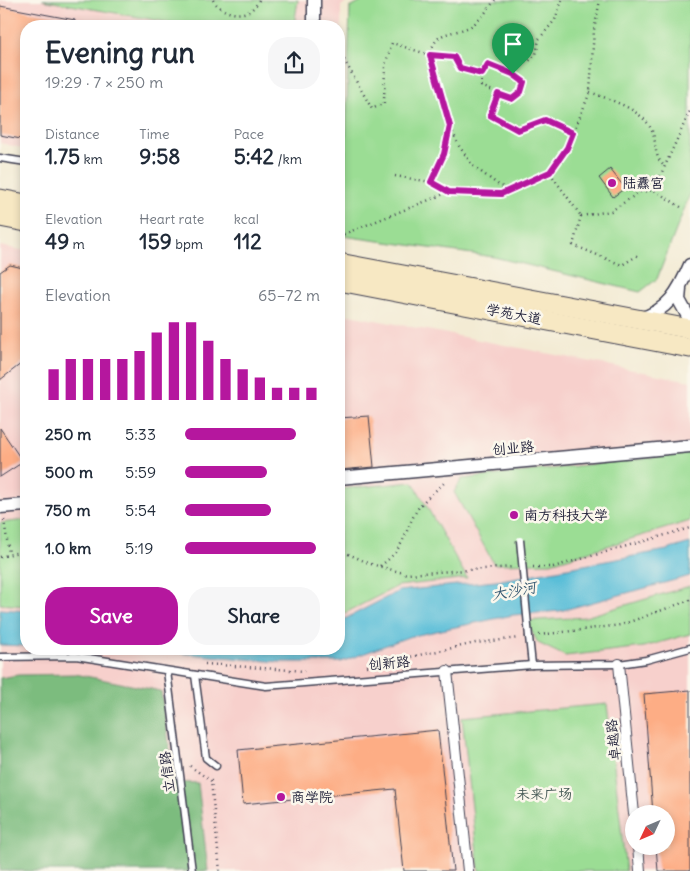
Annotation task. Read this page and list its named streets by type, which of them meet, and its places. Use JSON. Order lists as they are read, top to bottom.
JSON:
{
  "streets": {
    "main road": ["学苑大道"],
    "street": ["创业路", "卓越路"],
    "lane": ["创新路", "立信路"]
  },
  "crossings": [
    ["创新路", "卓越路"],
    ["创新路", "立信路"]
  ],
  "water": ["大沙河"],
  "parks": ["未来广场"],
  "places": ["陆纛宫", "南方科技大学", "商学院"],
  "north": "bottom left",
  "page": {
    "heading": ["Evening run", "19:29 · 7 × 250 m"],
    "stats": [
      ["Distance", "1.75 km"],
      ["Time", "9:58"],
      ["Pace", "5:42 /km"],
      ["Elevation", "49 m"],
      ["Heart rate", "159 bpm"],
      ["kcal", "112"]
    ],
    "chart": ["Elevation", "65–72 m"],
    "list": [
      {
        "name": "250 m",
        "note": "5:33"
      },
      {
        "name": "500 m",
        "note": "5:59"
      },
      {
        "name": "750 m",
        "note": "5:54"
      },
      {
        "name": "1.0 km",
        "note": "5:19"
      }
    ],
    "buttons": ["Save", "Share"]
  }
}
